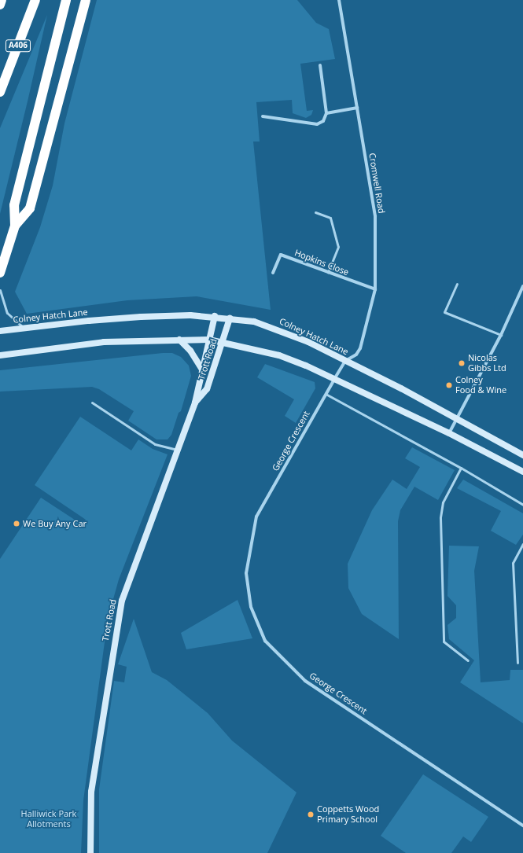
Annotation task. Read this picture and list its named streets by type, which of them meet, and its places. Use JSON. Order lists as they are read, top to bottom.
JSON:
{
  "streets": {
    "highway": ["A406"],
    "main road": ["Colney Hatch Lane", "Trott Road"],
    "street": ["Cromwell Road", "Hopkins Close", "George Crescent"]
  },
  "crossings": [
    ["Cromwell Road", "Hopkins Close"],
    ["Cromwell Road", "Colney Hatch Lane"],
    ["Cromwell Road", "George Crescent"],
    ["Colney Hatch Lane", "Trott Road"],
    ["Colney Hatch Lane", "George Crescent"]
  ],
  "parks": ["Halliwick Park Allotments"],
  "places": [
    "Nicolas Gibbs Ltd",
    "Colney Food & Wine",
    "We Buy Any Car",
    "Coppetts Wood Primary School"
  ]
}
